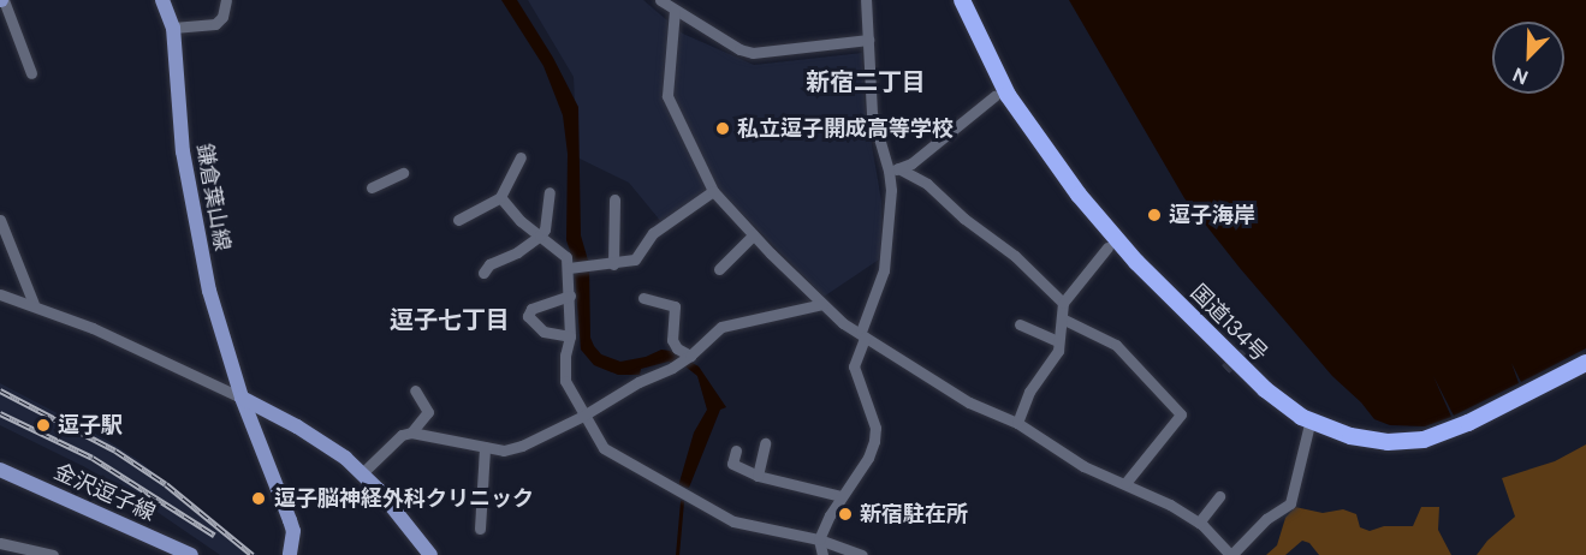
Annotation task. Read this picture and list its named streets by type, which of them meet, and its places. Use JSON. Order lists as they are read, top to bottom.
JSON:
{
  "streets": {
    "highway": ["国道134号"],
    "main road": ["鎌倉葉山線", "金沢逗子線"]
  },
  "districts": ["新宿二丁目", "逗子七丁目"],
  "places": [
    "私立逗子開成高等学校",
    "逗子海岸",
    "逗子駅",
    "逗子脳神経外科クリニック",
    "新宿駐在所"
  ],
  "north": "bottom left"
}
